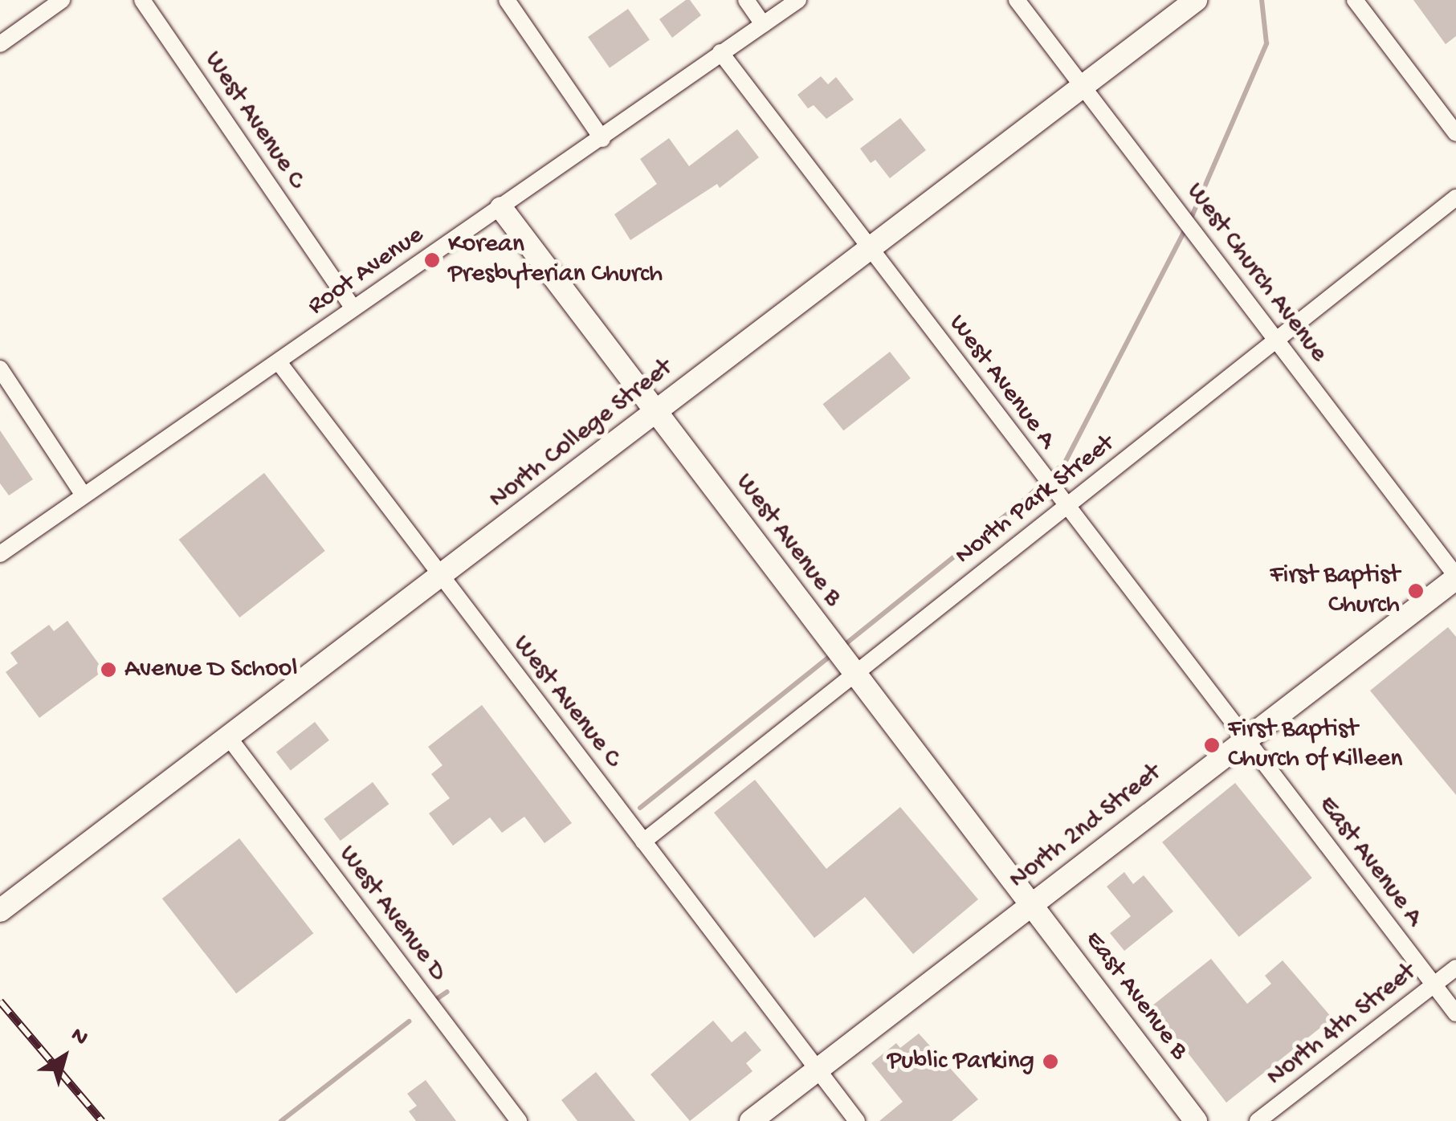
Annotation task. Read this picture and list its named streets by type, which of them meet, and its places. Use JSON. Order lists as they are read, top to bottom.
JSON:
{
  "streets": {
    "street": [
      "West Avenue C",
      "Root Avenue",
      "West Church Avenue",
      "West Avenue A",
      "North College Street",
      "North Park Street",
      "West Avenue B",
      "North 2nd Street",
      "East Avenue A",
      "West Avenue D",
      "East Avenue B",
      "North 4th Street"
    ]
  },
  "crossings": [
    ["West Avenue C", "Root Avenue"],
    ["West Avenue C", "North College Street"],
    ["West Avenue C", "North Park Street"],
    ["West Avenue C", "North 2nd Street"],
    ["Root Avenue", "West Avenue A"],
    ["Root Avenue", "West Avenue B"],
    ["West Church Avenue", "North College Street"],
    ["West Church Avenue", "North Park Street"],
    ["West Church Avenue", "North 2nd Street"],
    ["West Avenue A", "North College Street"],
    ["West Avenue A", "North Park Street"],
    ["West Avenue A", "North 2nd Street"],
    ["West Avenue A", "East Avenue A"],
    ["North College Street", "West Avenue B"],
    ["North College Street", "West Avenue D"],
    ["North Park Street", "West Avenue B"],
    ["West Avenue B", "North 2nd Street"],
    ["West Avenue B", "East Avenue B"],
    ["North 2nd Street", "East Avenue A"],
    ["North 2nd Street", "East Avenue B"],
    ["East Avenue A", "North 4th Street"]
  ],
  "places": [
    "Korean Presbyterian Church",
    "First Baptist Church",
    "Avenue D School",
    "First Baptist Church of Killeen",
    "Public Parking"
  ],
  "north": "top right"
}
